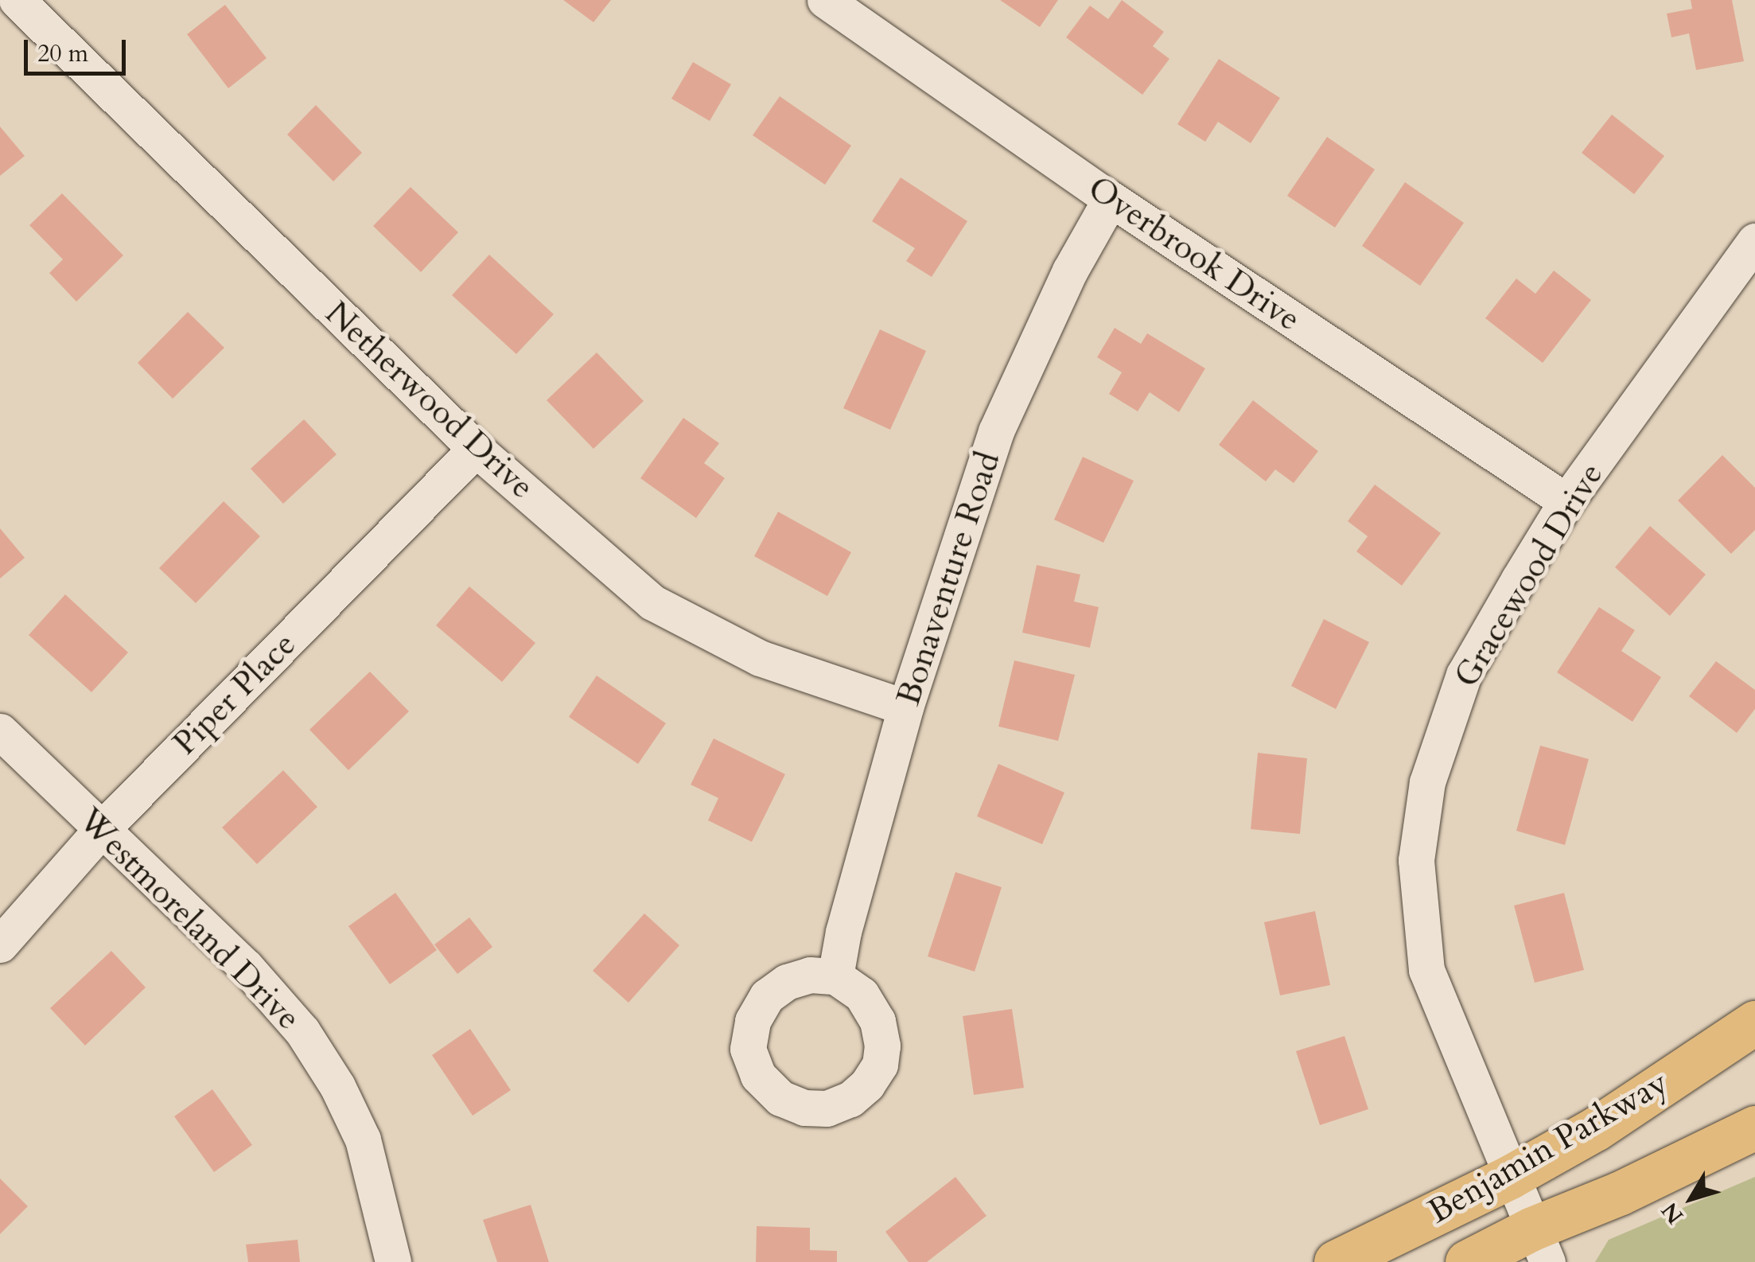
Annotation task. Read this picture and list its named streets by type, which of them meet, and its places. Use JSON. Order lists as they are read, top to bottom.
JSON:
{
  "streets": {
    "main road": ["Benjamin Parkway"],
    "street": [
      "Overbrook Drive",
      "Netherwood Drive",
      "Gracewood Drive",
      "Bonaventure Road",
      "Piper Place",
      "Westmoreland Drive"
    ]
  },
  "crossings": [
    ["Overbrook Drive", "Gracewood Drive"],
    ["Overbrook Drive", "Bonaventure Road"],
    ["Netherwood Drive", "Bonaventure Road"],
    ["Netherwood Drive", "Piper Place"],
    ["Gracewood Drive", "Benjamin Parkway"],
    ["Piper Place", "Westmoreland Drive"]
  ],
  "scale_bar": "20 m",
  "north": "bottom left"
}
